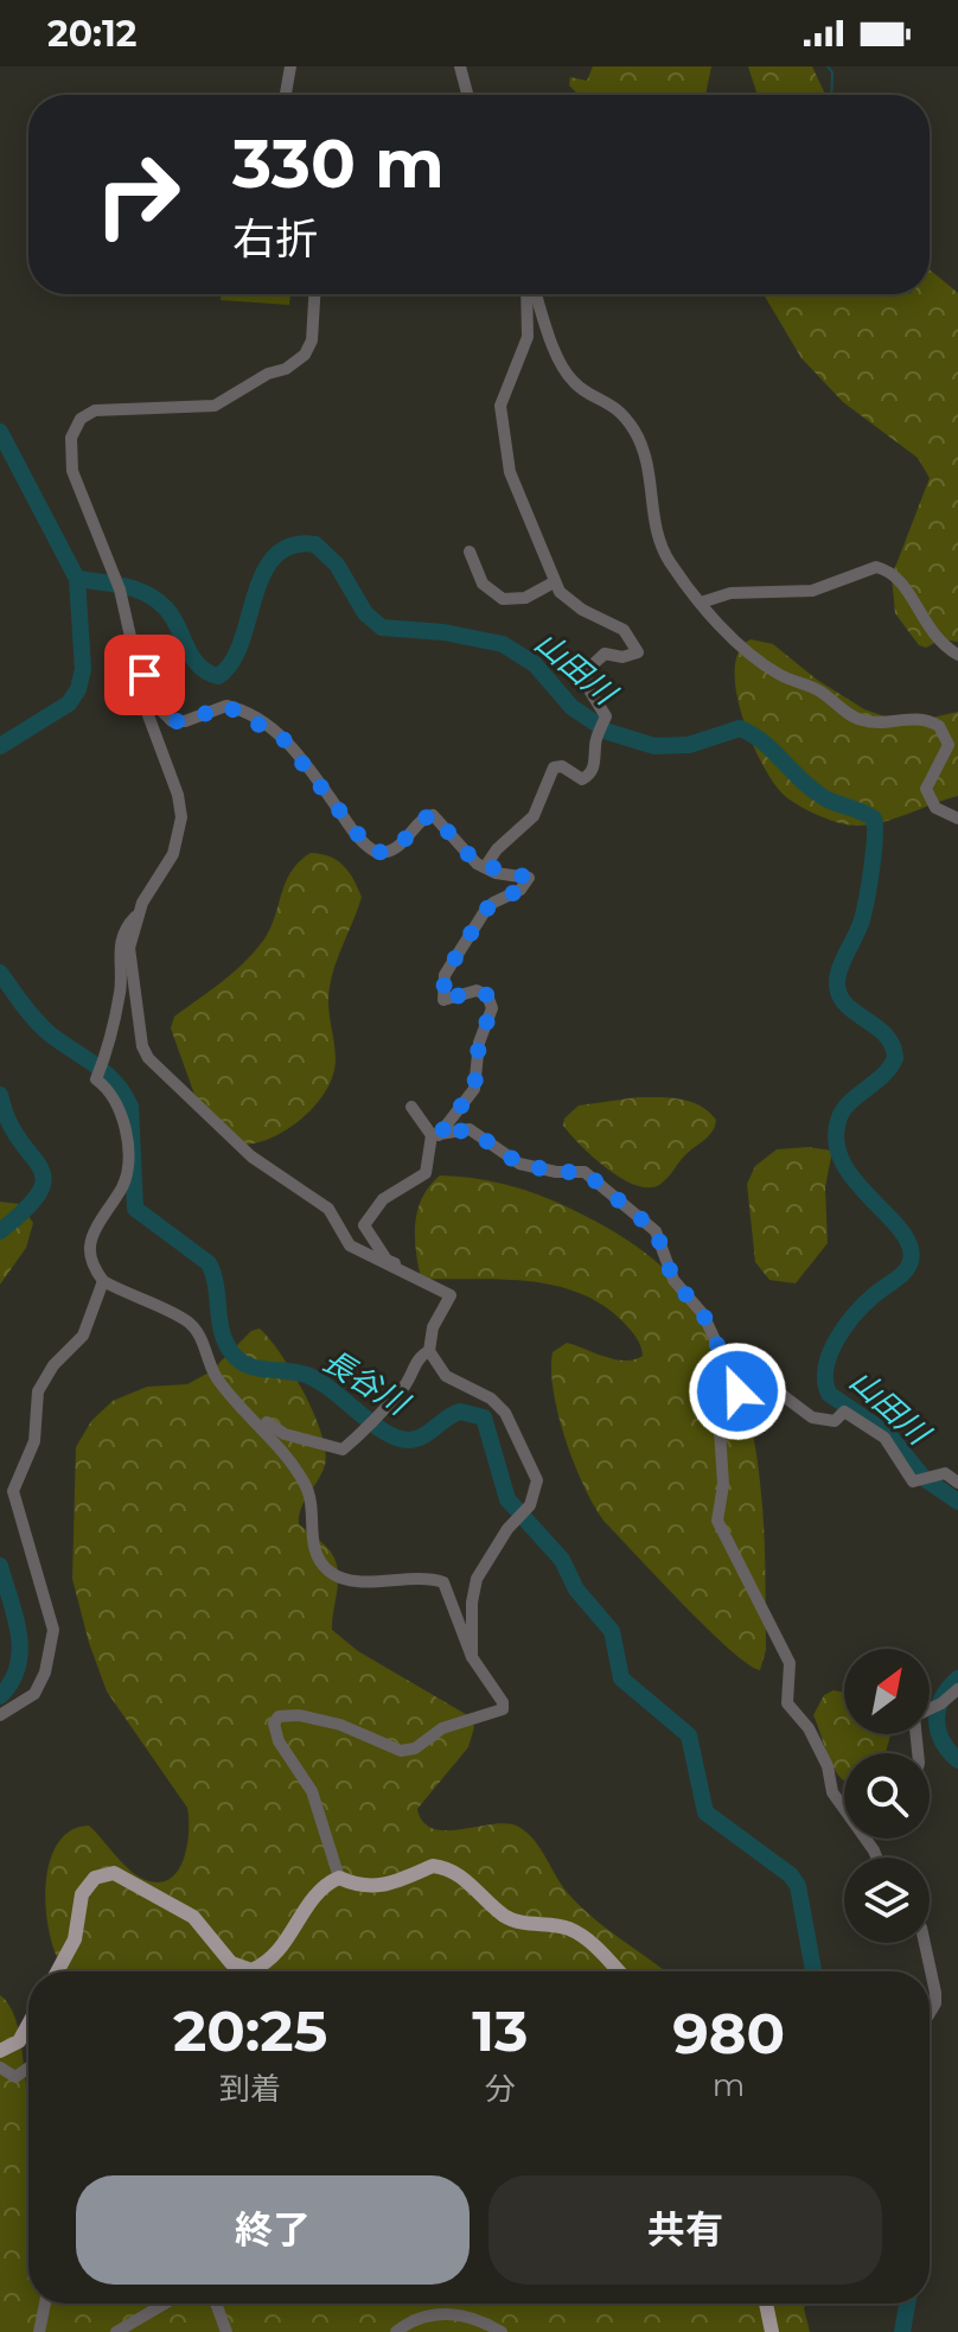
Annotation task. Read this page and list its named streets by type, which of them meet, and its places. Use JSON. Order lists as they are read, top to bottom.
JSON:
{
  "water": ["山田川", "長谷川"],
  "north": "top right",
  "page": {
    "status": "20:12",
    "turn": ["330 m", "右折"],
    "eta": [
      "20:25",
      "到着",
      "13",
      "分",
      "980",
      "m"
    ],
    "buttons": ["終了", "共有"]
  }
}
